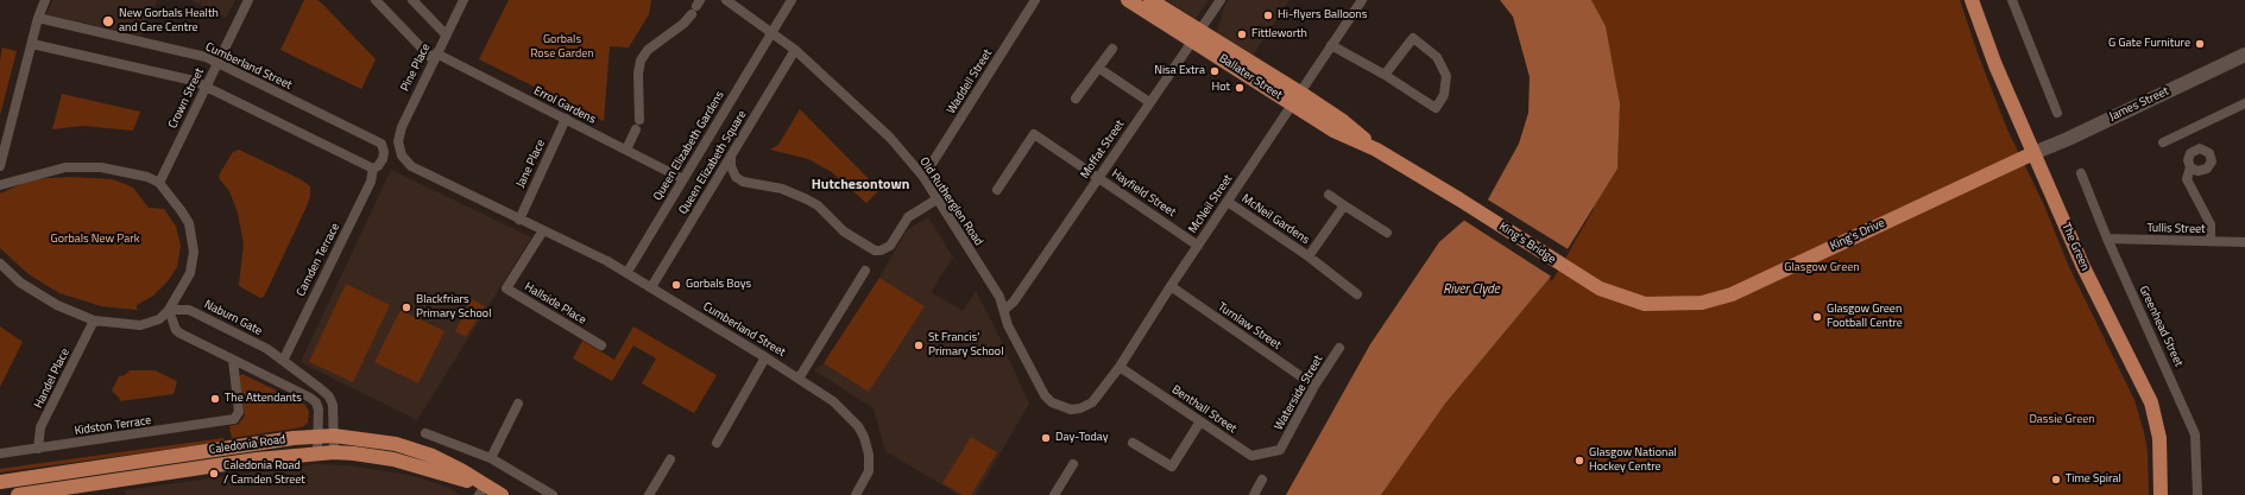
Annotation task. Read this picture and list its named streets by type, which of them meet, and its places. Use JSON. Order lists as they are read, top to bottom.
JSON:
{
  "streets": {
    "main road": [
      "Ballater Street",
      "King's Drive",
      "King's Bridge",
      "The Green",
      "Caledonia Road"
    ],
    "street": [
      "Cumberland Street",
      "Pine Place",
      "Waddell Street",
      "Crown Street",
      "James Street",
      "Errol Gardens",
      "Queen Elizabeth Gardens",
      "Moffat Street",
      "Queen Elizabeth Square",
      "Jane Place",
      "Hayfield Street",
      "Old Rutherglen Road",
      "McNeil Street",
      "McNeil Gardens",
      "Tullis Street",
      "Camden Terrace",
      "Hallside Place",
      "Naburn Gate",
      "Turnlaw Street",
      "Greenhead Street",
      "Handel Place",
      "Waterside Street",
      "Benthall Street",
      "Kidston Terrace"
    ]
  },
  "crossings": [
    ["Cumberland Street", "Pine Place"],
    ["Cumberland Street", "Crown Street"],
    ["Cumberland Street", "Queen Elizabeth Gardens"],
    ["Cumberland Street", "Queen Elizabeth Square"],
    ["Cumberland Street", "Jane Place"],
    ["Cumberland Street", "Camden Terrace"],
    ["Cumberland Street", "Hallside Place"],
    ["Pine Place", "Errol Gardens"],
    ["Ballater Street", "Moffat Street"],
    ["Ballater Street", "McNeil Street"],
    ["Ballater Street", "King's Bridge"],
    ["Waddell Street", "Old Rutherglen Road"],
    ["James Street", "King's Drive"],
    ["James Street", "The Green"],
    ["Errol Gardens", "Queen Elizabeth Gardens"],
    ["Errol Gardens", "Jane Place"],
    ["Queen Elizabeth Gardens", "Old Rutherglen Road"],
    ["Moffat Street", "Hayfield Street"],
    ["Moffat Street", "Old Rutherglen Road"],
    ["Queen Elizabeth Square", "Old Rutherglen Road"],
    ["Hayfield Street", "McNeil Street"],
    ["Old Rutherglen Road", "McNeil Street"],
    ["McNeil Street", "McNeil Gardens"],
    ["McNeil Street", "Turnlaw Street"],
    ["McNeil Street", "Benthall Street"],
    ["Tullis Street", "Greenhead Street"],
    ["King's Drive", "King's Bridge"],
    ["King's Drive", "The Green"],
    ["Camden Terrace", "Naburn Gate"],
    ["Naburn Gate", "Caledonia Road"],
    ["Turnlaw Street", "Waterside Street"],
    ["Handel Place", "Kidston Terrace"],
    ["Waterside Street", "Benthall Street"]
  ],
  "districts": ["Hutchesontown"],
  "water": ["River Clyde"],
  "parks": [
    "Gorbals Rose Garden",
    "Gorbals New Park",
    "Glasgow Green",
    "Dassie Green"
  ],
  "places": [
    "Hi-flyers Balloons",
    "New Gorbals Health and Care Centre",
    "Fittleworth",
    "G Gate Furniture",
    "Nisa Extra",
    "Hot",
    "Gorbals Boys",
    "Blackfriars Primary School",
    "Glasgow Green Football Centre",
    "St Francis' Primary School",
    "The Attendants",
    "Day-Today",
    "Glasgow National Hockey Centre",
    "Caledonia Road / Camden Street",
    "Time Spiral"
  ]
}
